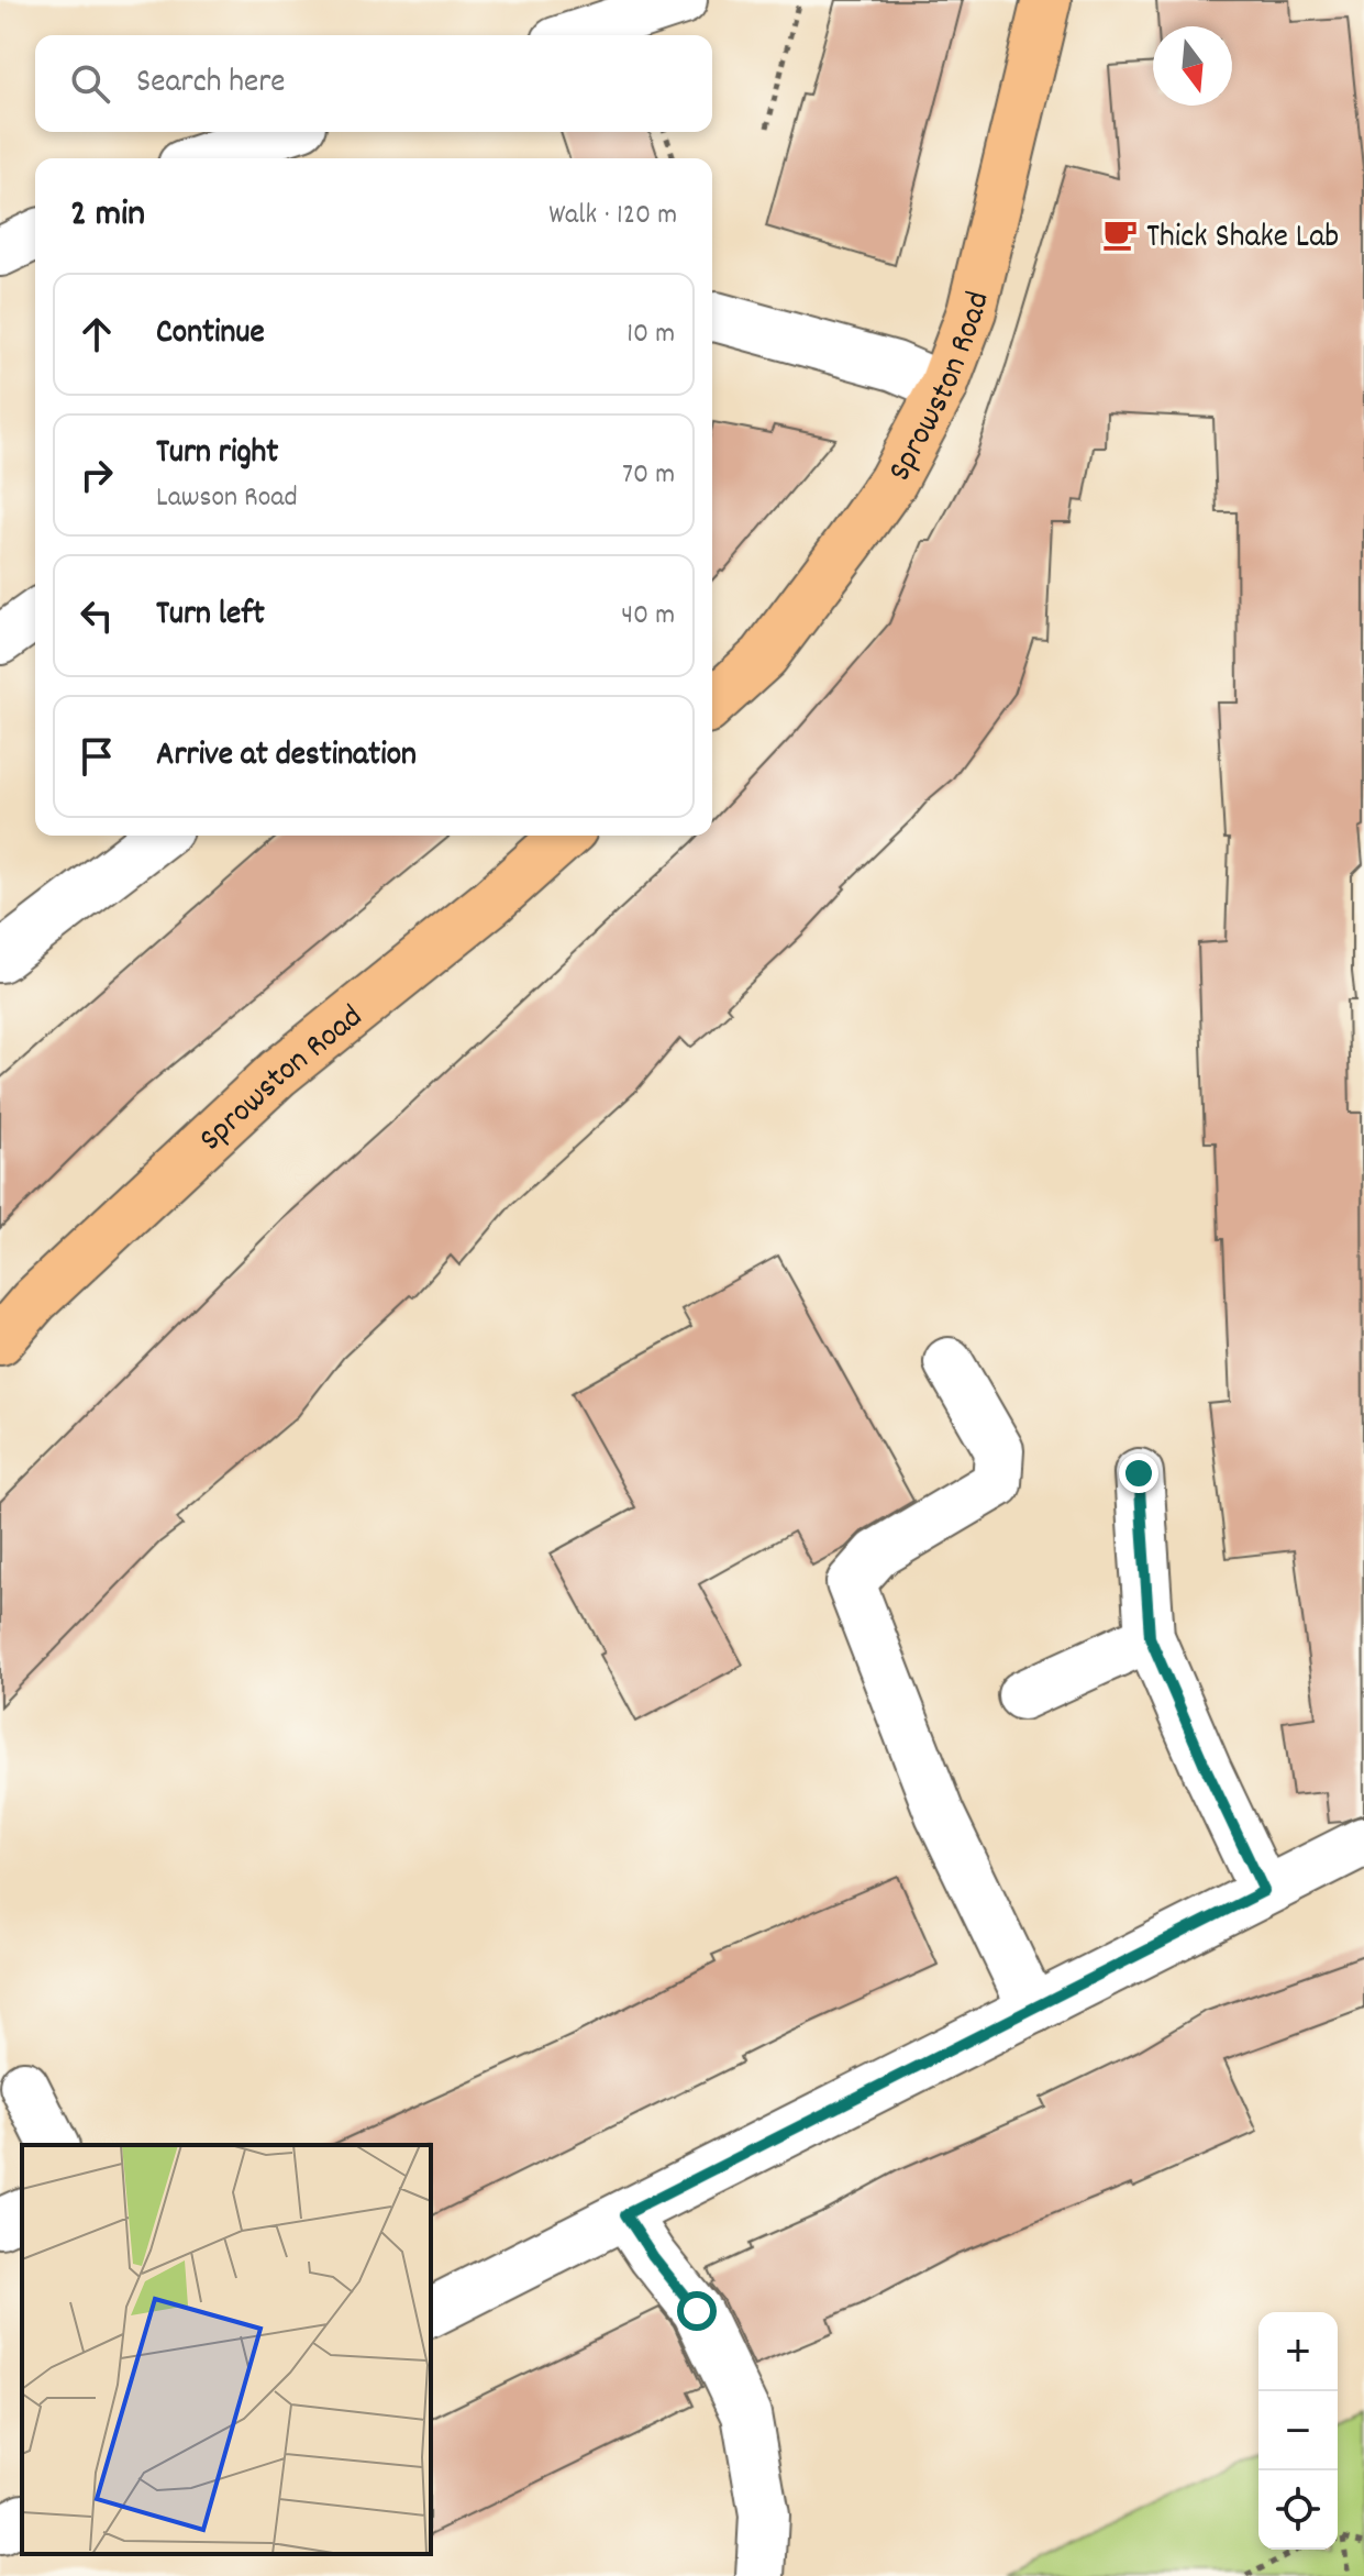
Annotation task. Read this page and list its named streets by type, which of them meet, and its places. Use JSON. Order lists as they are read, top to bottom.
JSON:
{
  "streets": {
    "main road": ["Sprowston Road"]
  },
  "places": {
    "cafe": ["Thick Shake Lab"]
  },
  "north": "bottom",
  "page": {
    "search": "Search here",
    "heading": ["2 min", "Walk · 120 m"],
    "list": [
      ["Continue", "10 m"],
      ["Turn right", "Lawson Road", "70 m"],
      ["Turn left", "40 m"],
      "Arrive at destination"
    ],
    "map_buttons": ["+", "−"]
  }
}
